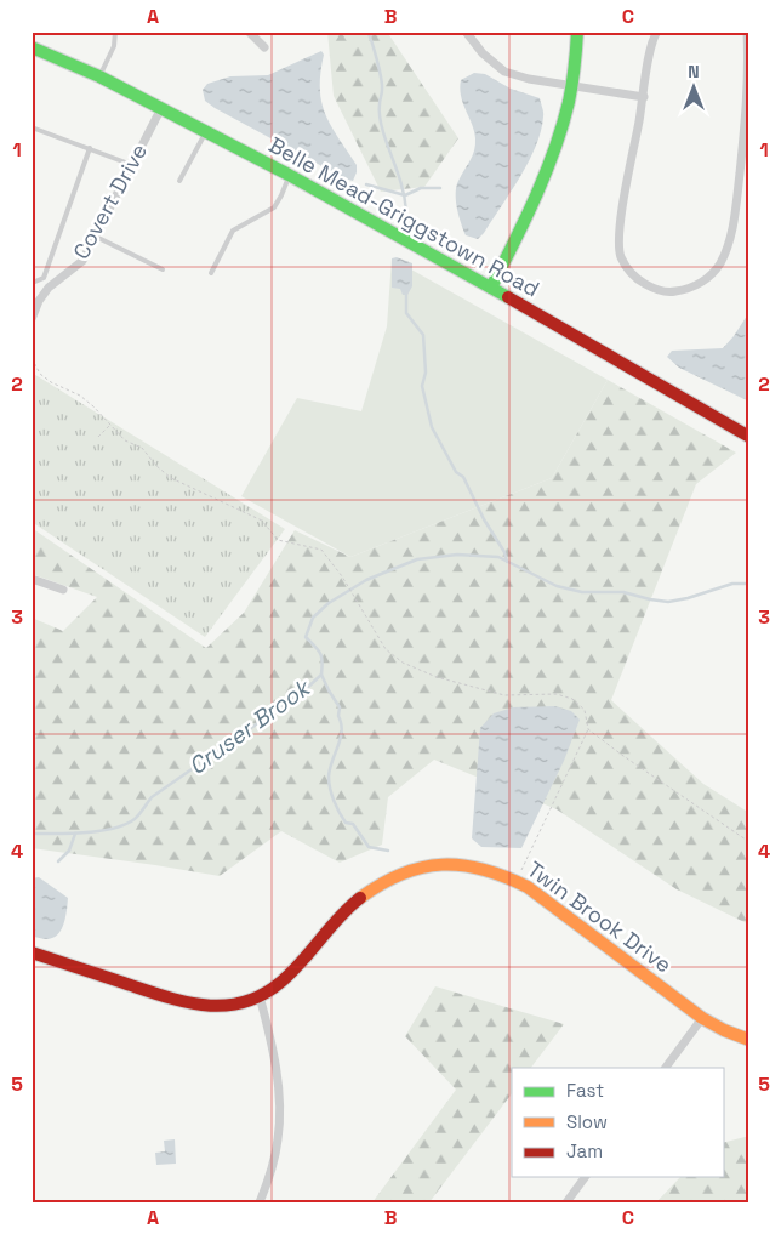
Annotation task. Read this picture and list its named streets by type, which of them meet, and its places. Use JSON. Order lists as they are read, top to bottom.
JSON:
{
  "streets": {
    "street": ["Covert Drive", "Belle Mead-Griggstown Road", "Twin Brook Drive"]
  },
  "crossings": [
    ["Covert Drive", "Belle Mead-Griggstown Road"]
  ],
  "water": ["Cruser Brook"],
  "legend": ["Fast", "Slow", "Jam"],
  "north": "top",
  "grid": {
    "columns": ["A", "B", "C"],
    "rows": [
      "1",
      "2",
      "3",
      "4",
      "5"
    ]
  }
}
